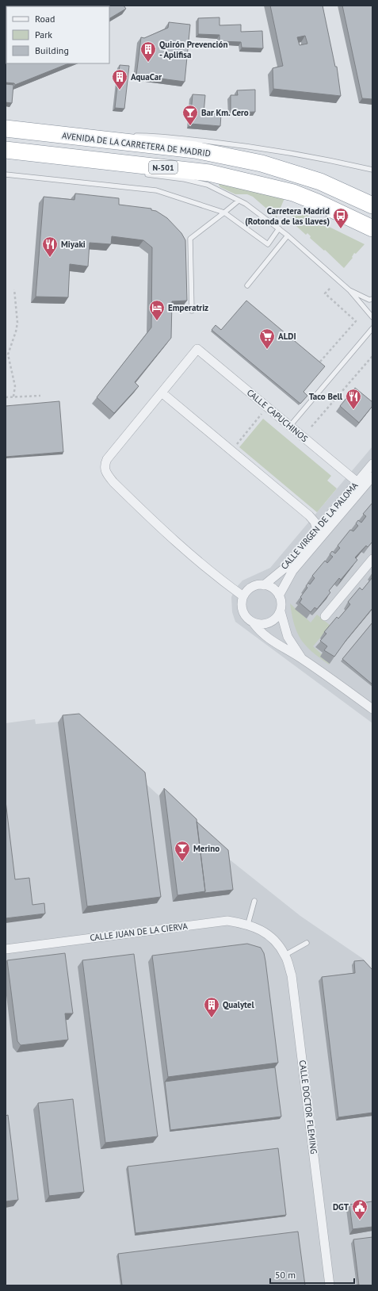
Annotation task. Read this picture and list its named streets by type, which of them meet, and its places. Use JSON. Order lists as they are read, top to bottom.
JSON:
{
  "streets": {
    "highway": ["AVENIDA DE LA CARRETERA DE MADRID", "N-501"],
    "street": [
      "CALLE CAPUCHINOS",
      "CALLE VIRGEN DE LA PALOMA",
      "CALLE JUAN DE LA CIERVA",
      "CALLE DOCTOR FLEMING"
    ]
  },
  "crossings": [
    ["CALLE CAPUCHINOS", "CALLE VIRGEN DE LA PALOMA"],
    ["CALLE JUAN DE LA CIERVA", "CALLE DOCTOR FLEMING"]
  ],
  "places": {
    "building": ["Quirón Prevención - Aplifisa", "AquaCar", "Qualytel"],
    "bar": ["Bar Km. Cero", "Merino"],
    "bus stop": ["Carretera Madrid (Rotonda de las llaves)"],
    "restaurant": ["Miyaki", "Taco Bell"],
    "hotel": ["Emperatriz"],
    "supermarket": ["ALDI"],
    "public building": ["DGT"]
  },
  "legend": ["Road", "Park", "Building"],
  "scale_bar": "50 m"
}
